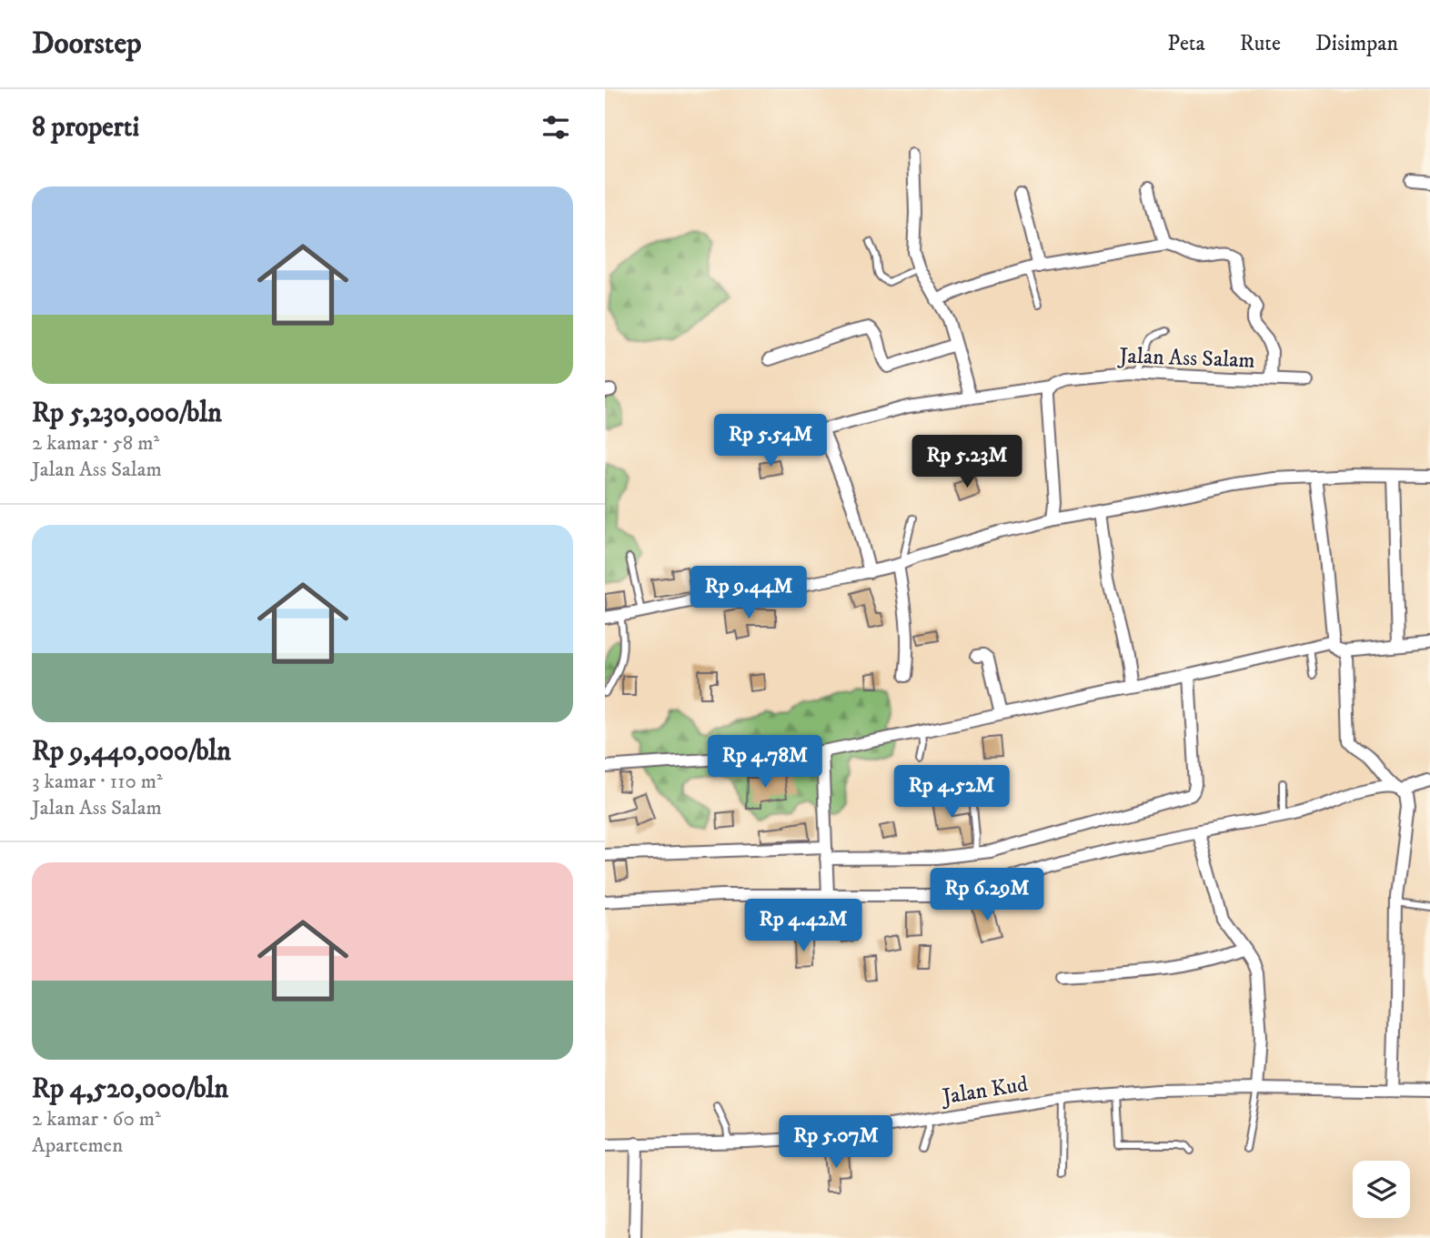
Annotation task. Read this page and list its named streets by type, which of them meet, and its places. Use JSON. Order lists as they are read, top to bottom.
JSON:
{
  "streets": {
    "street": ["Jalan Ass Salam", "Jalan Kud"]
  },
  "page": {
    "header": "Doorstep",
    "nav": ["Peta", "Rute", "Disimpan"],
    "heading": "8 properti",
    "list": [
      {
        "name": "Rp 5,230,000/bln",
        "note": "2 kamar · 58 m² · Jalan Ass Salam"
      },
      {
        "name": "Rp 9,440,000/bln",
        "note": "3 kamar · 110 m² · Jalan Ass Salam"
      },
      {
        "name": "Rp 4,520,000/bln",
        "note": "2 kamar · 60 m² · Apartemen"
      }
    ],
    "price": [
      "Rp 5.54M",
      "Rp 5.23M",
      "Rp 9.44M",
      "Rp 4.78M",
      "Rp 4.52M",
      "Rp 6.29M",
      "Rp 4.42M",
      "Rp 5.07M"
    ]
  }
}
